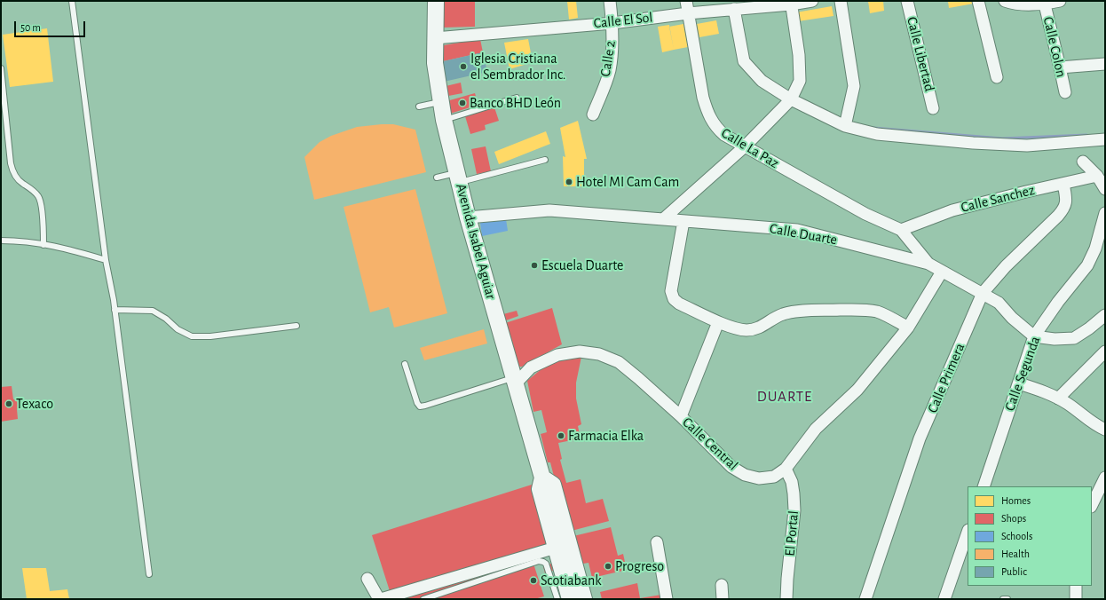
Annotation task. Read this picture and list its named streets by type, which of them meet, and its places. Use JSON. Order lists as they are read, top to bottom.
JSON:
{
  "streets": {
    "main road": ["Avenida Isabel Aguiar"],
    "street": [
      "Calle El Sol",
      "Calle Colon",
      "Calle Libertad",
      "Calle 2",
      "Calle La Paz",
      "Calle Sanchez",
      "Calle Duarte",
      "Calle Segunda",
      "Calle Primera",
      "Calle Central",
      "El Portal"
    ]
  },
  "crossings": [
    ["Calle El Sol", "Calle 2"],
    ["Calle El Sol", "Calle La Paz"],
    ["Calle El Sol", "Avenida Isabel Aguiar"],
    ["Calle La Paz", "Calle Sanchez"],
    ["Calle Sanchez", "Calle Primera"],
    ["Calle Duarte", "Avenida Isabel Aguiar"],
    ["Calle Duarte", "Calle Segunda"],
    ["Calle Duarte", "Calle Primera"],
    ["Calle Duarte", "Calle Central"],
    ["Avenida Isabel Aguiar", "Calle Central"],
    ["Calle Central", "El Portal"]
  ],
  "districts": ["DUARTE"],
  "places": [
    "Iglesia Cristiana el Sembrador Inc.",
    "Banco BHD León",
    "Hotel MI Cam Cam",
    "Escuela Duarte",
    "Texaco",
    "Farmacia Elka",
    "Progreso",
    "Scotiabank"
  ],
  "legend": [
    "Homes",
    "Shops",
    "Schools",
    "Health",
    "Public"
  ],
  "scale_bar": "50 m"
}
